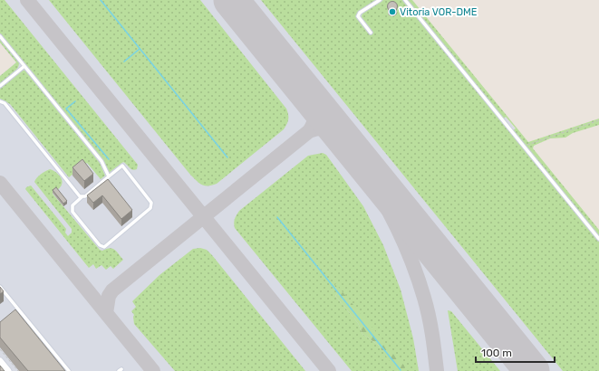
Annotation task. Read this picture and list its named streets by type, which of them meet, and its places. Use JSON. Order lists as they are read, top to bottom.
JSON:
{
  "places": ["Vitoria VOR-DME"],
  "scale_bar": "100 m"
}
